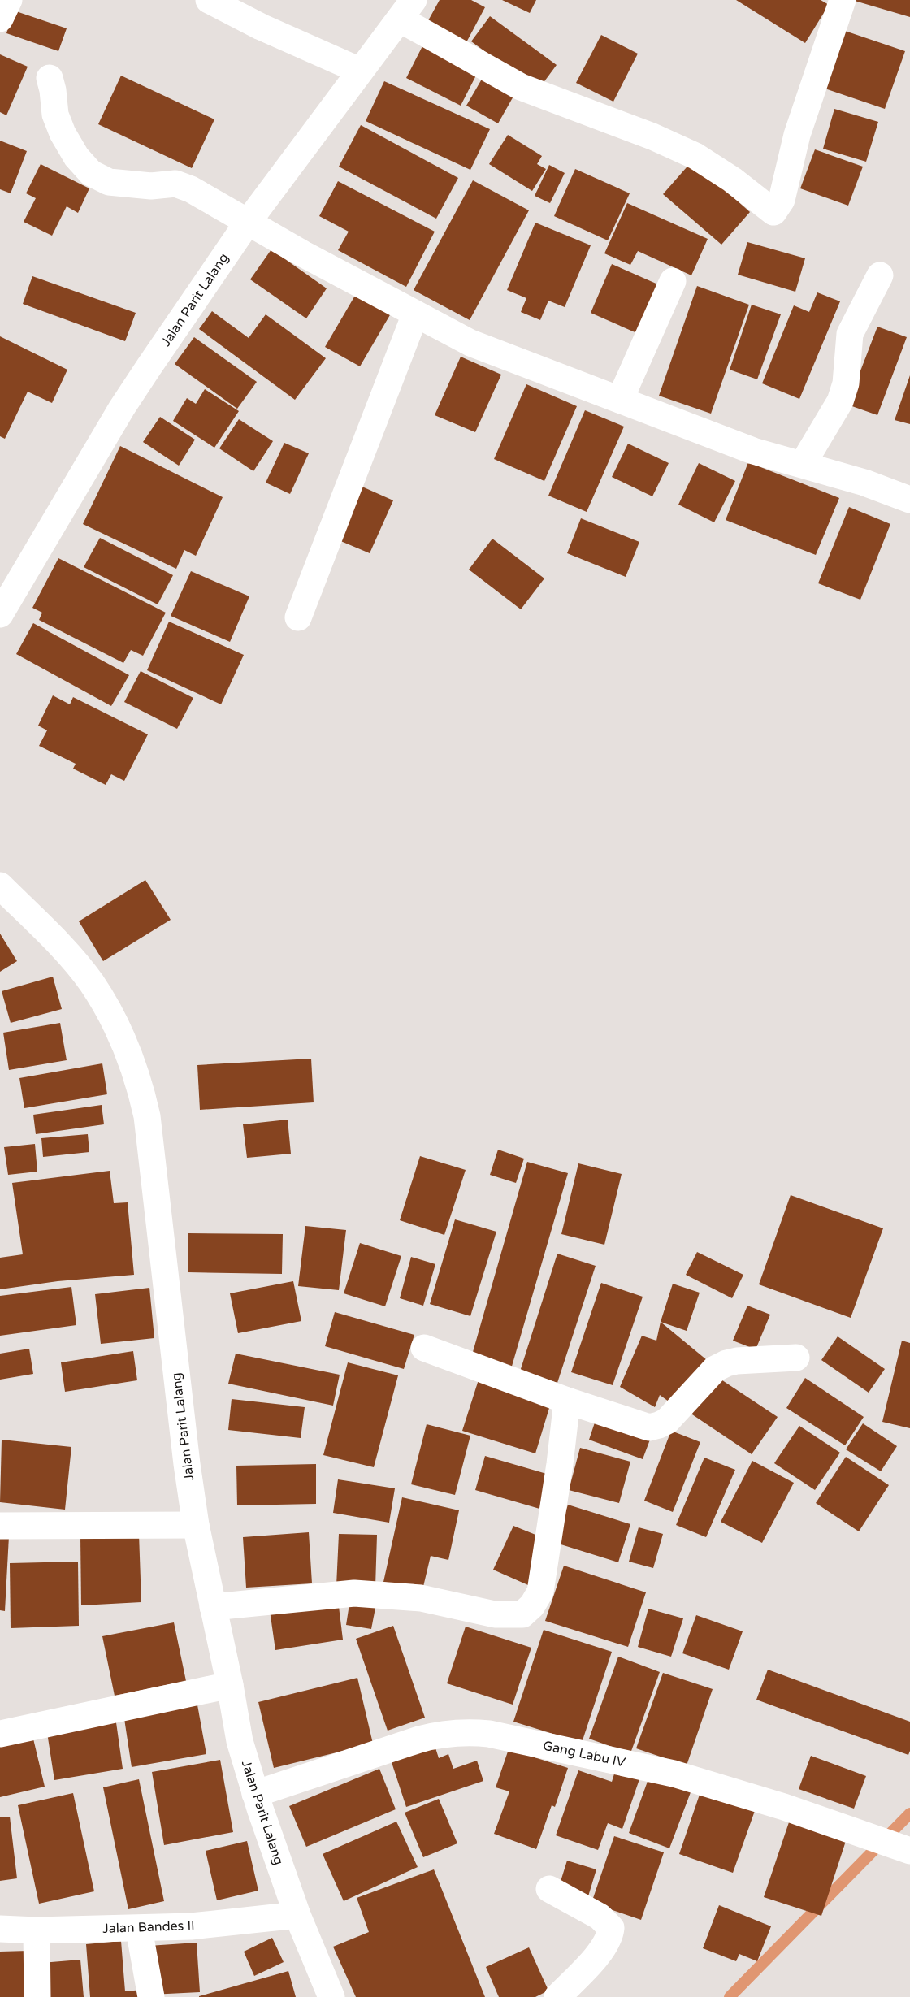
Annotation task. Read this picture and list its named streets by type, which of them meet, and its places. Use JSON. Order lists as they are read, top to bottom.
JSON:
{
  "streets": {
    "street": ["Jalan Parit Lalang", "Gang Labu IV", "Jalan Bandes II"]
  },
  "crossings": [
    ["Jalan Parit Lalang", "Gang Labu IV"],
    ["Jalan Parit Lalang", "Jalan Bandes II"]
  ]
}
